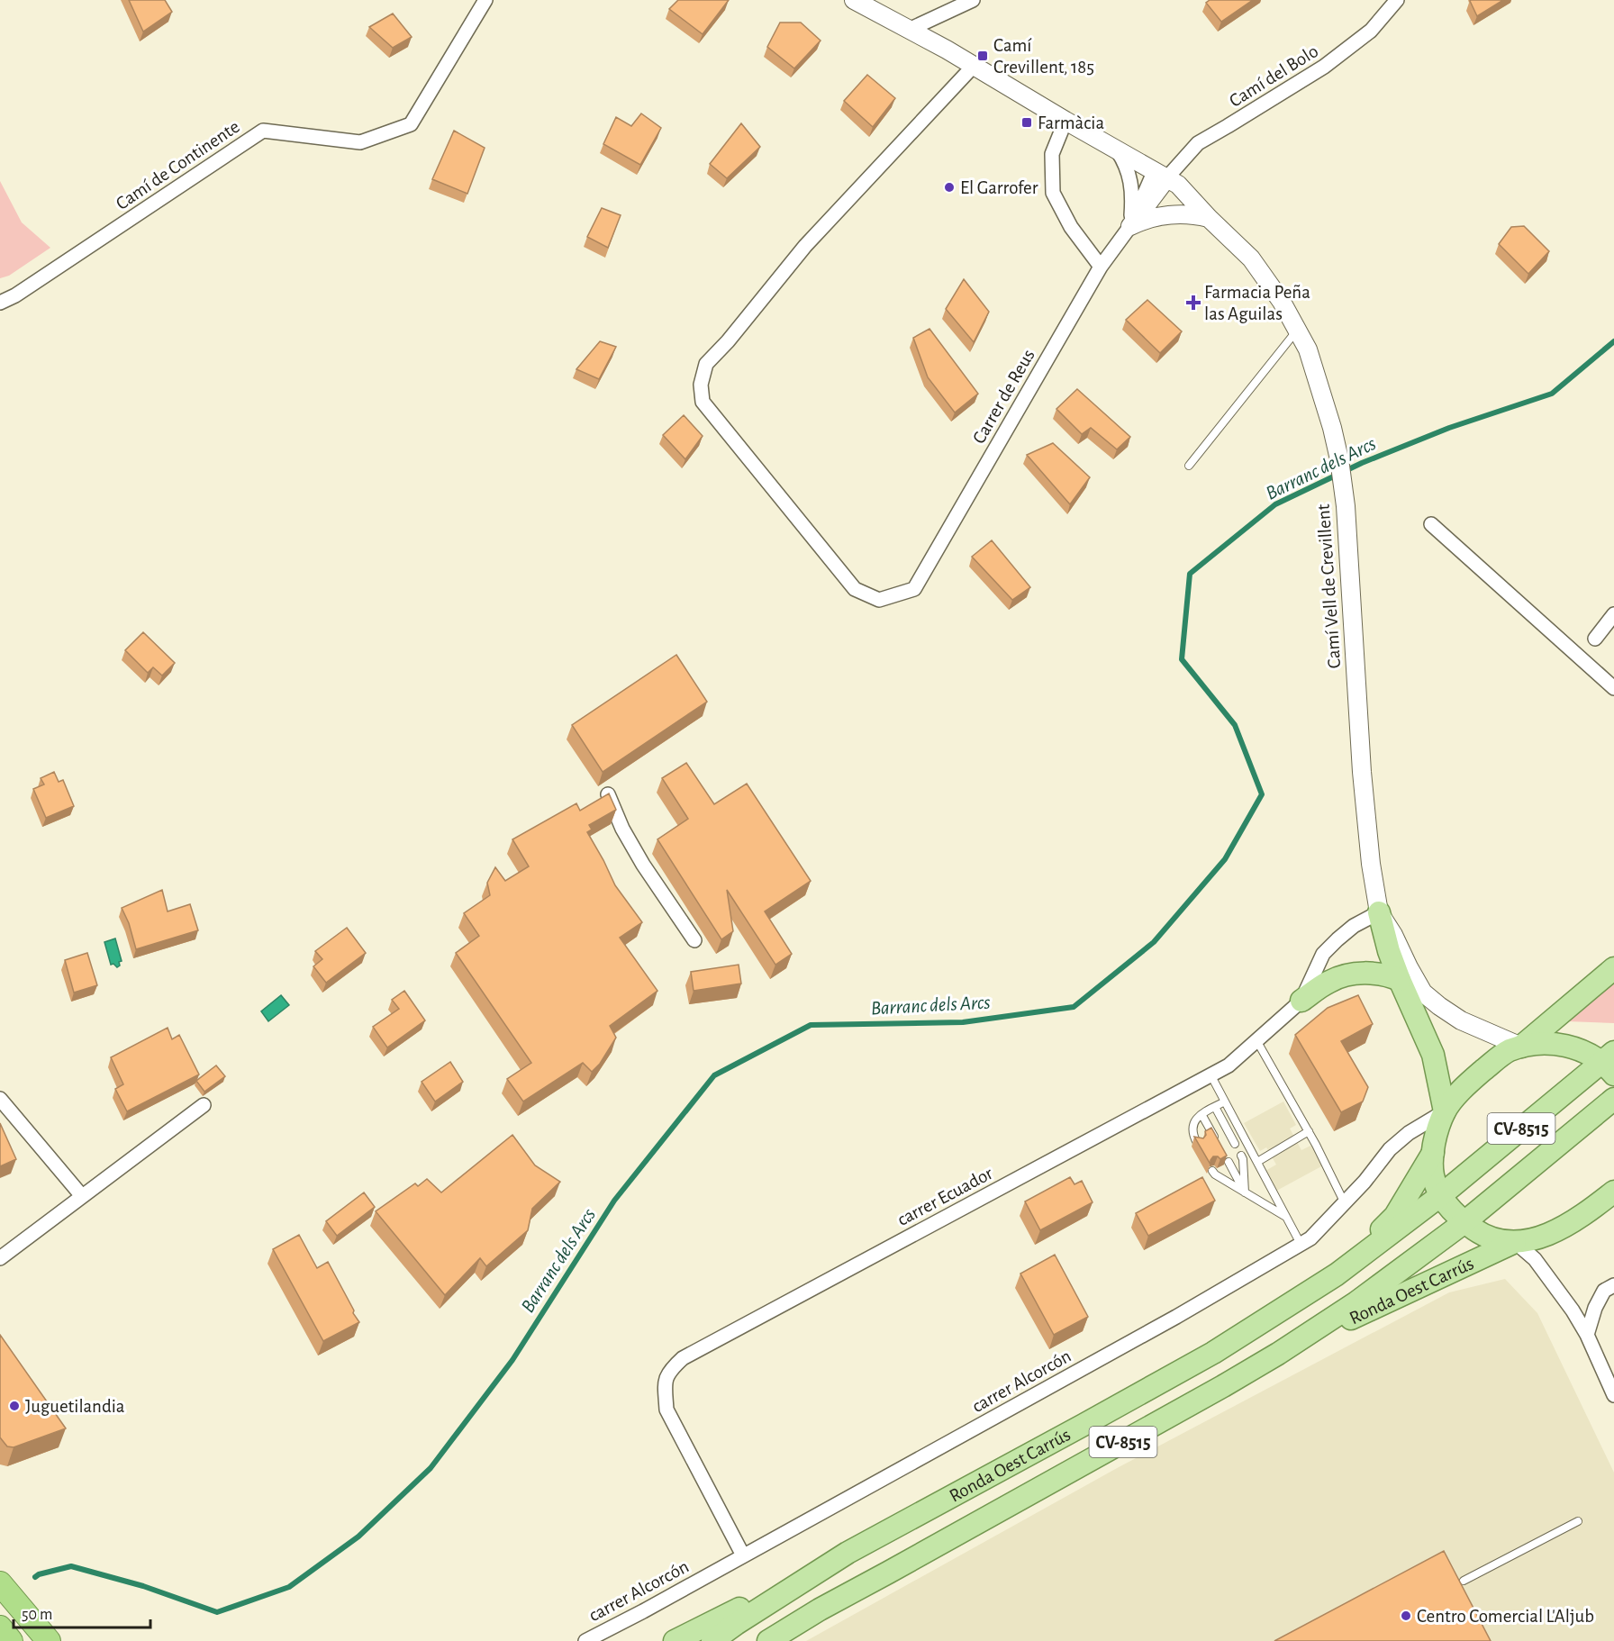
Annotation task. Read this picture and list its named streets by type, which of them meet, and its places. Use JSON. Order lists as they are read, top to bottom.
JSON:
{
  "streets": {
    "main road": ["CV-8515", "Ronda Oest Carrús"],
    "street": [
      "Camí del Bolo",
      "Camí de Continente",
      "Carrer de Reus",
      "Camí Vell de Crevillent",
      "carrer Ecuador",
      "carrer Alcorcón"
    ]
  },
  "crossings": [
    ["Camí del Bolo", "Camí Vell de Crevillent"],
    ["Carrer de Reus", "Camí Vell de Crevillent"],
    ["Camí Vell de Crevillent", "carrer Ecuador"],
    ["Camí Vell de Crevillent", "Ronda Oest Carrús"],
    ["carrer Ecuador", "carrer Alcorcón"],
    ["Ronda Oest Carrús", "carrer Alcorcón"]
  ],
  "water": ["Barranc dels Arcs"],
  "places": {
    "transit": ["Camí Crevillent, 185", "Farmàcia"],
    "other": ["El Garrofer", "Juguetilandia", "Centro Comercial L'Aljub"],
    "health": ["Farmacia Peña las Aguilas"]
  },
  "scale_bar": "50 m"
}
